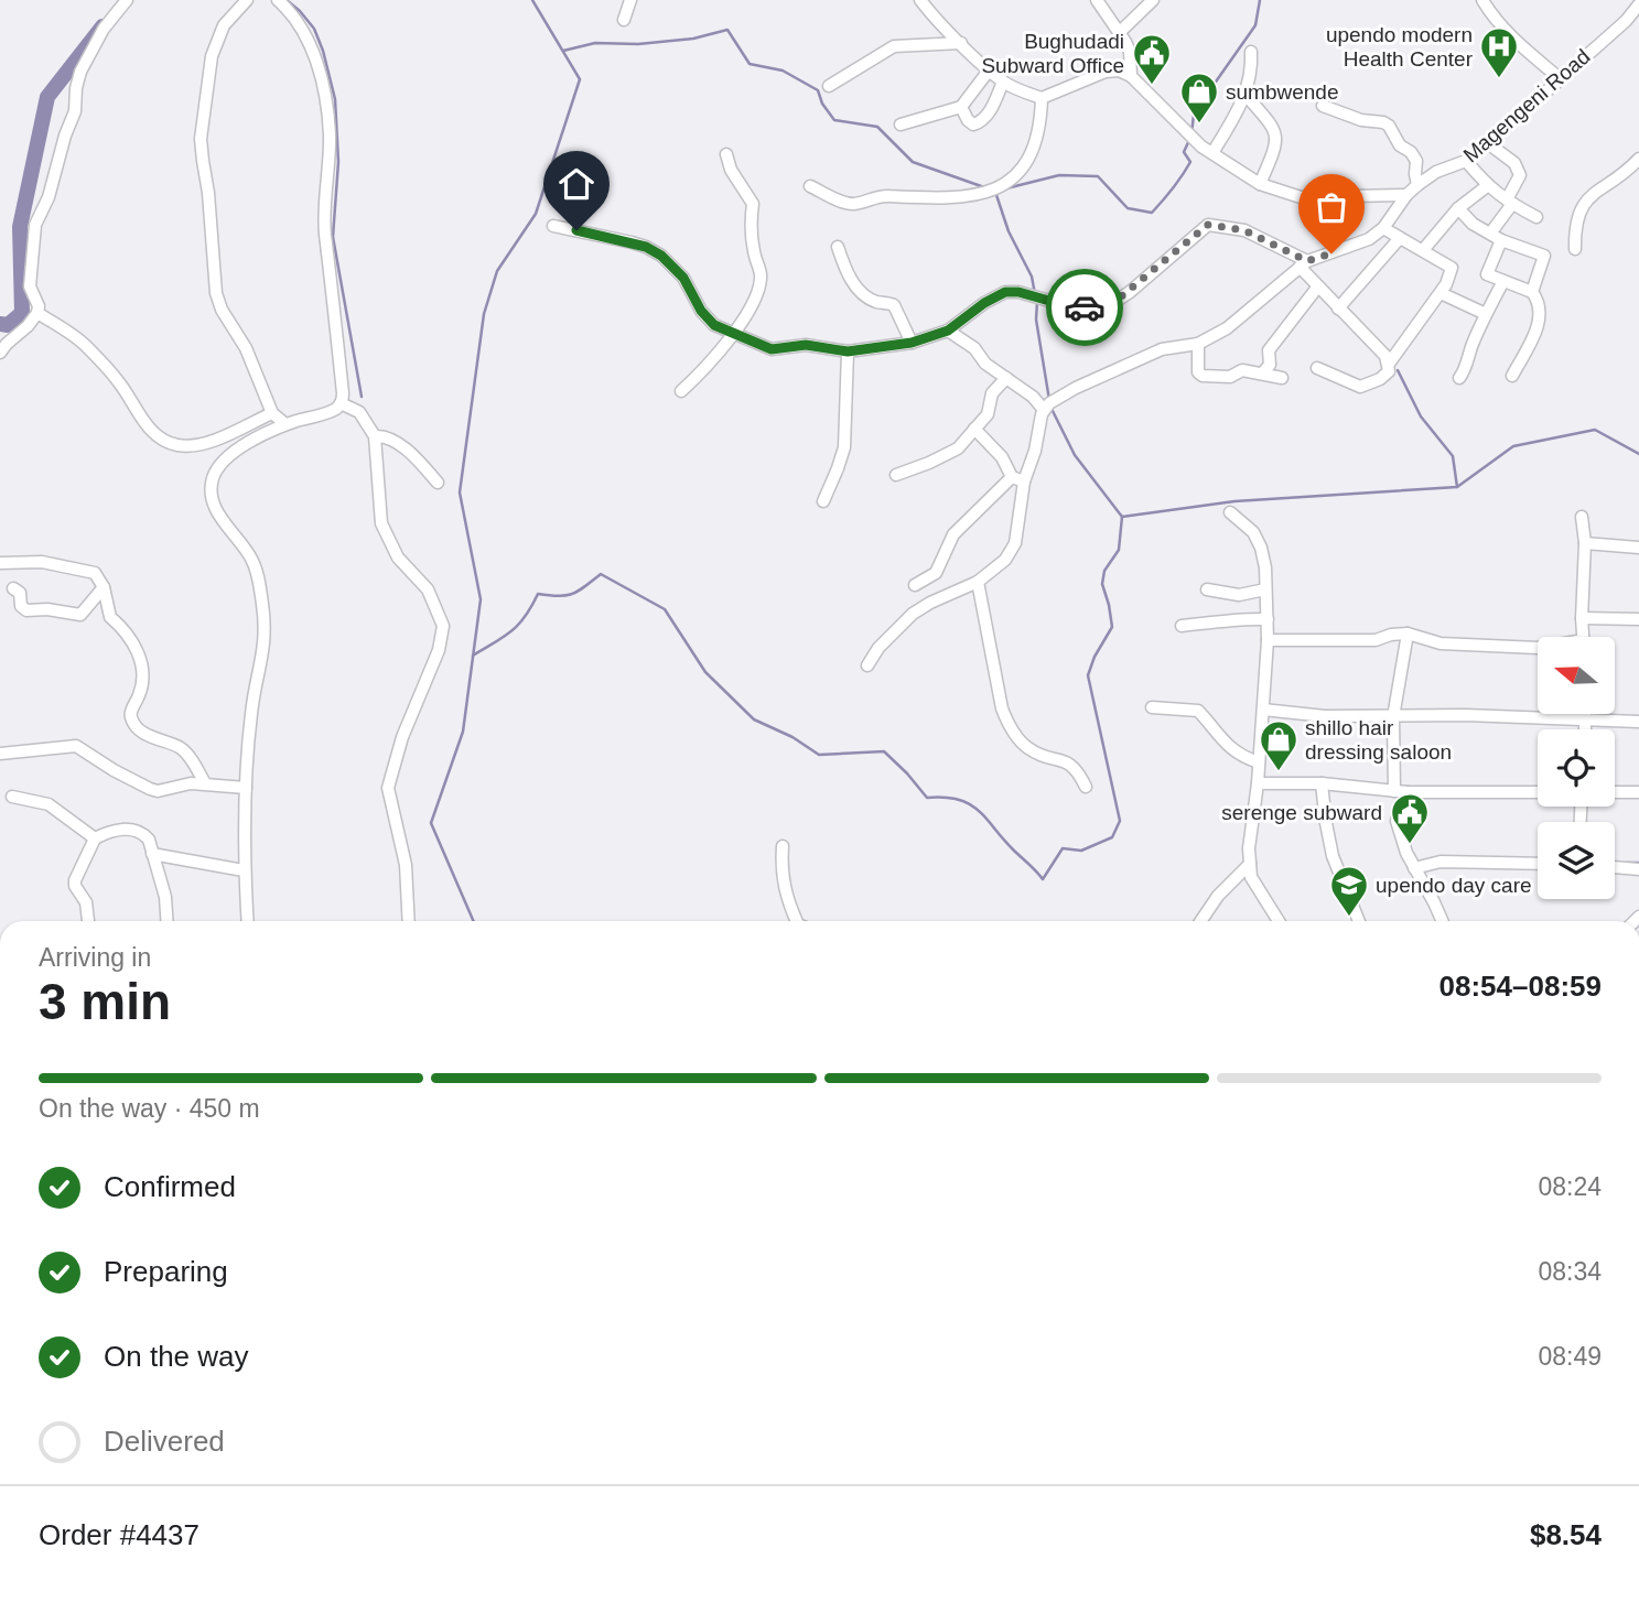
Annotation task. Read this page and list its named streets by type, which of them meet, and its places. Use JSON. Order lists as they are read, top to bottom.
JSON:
{
  "streets": {
    "street": ["Magengeni Road"]
  },
  "places": {
    "hospital": ["upendo modern Health Center"],
    "public building": ["Bughudadi Subward Office", "serenge subward"],
    "shop": ["sumbwende", "shillo hair dressing saloon"],
    "school or university": ["upendo day care"]
  },
  "north": "left",
  "page": {
    "heading": ["3 min", "Arriving in", "08:54–08:59"],
    "panel": ["Order #4437", "$8.54"],
    "bar": "On the way · 450 m",
    "list": [
      ["Confirmed", "08:24"],
      ["Preparing", "08:34"],
      ["On the way", "08:49"],
      "Delivered"
    ]
  }
}
